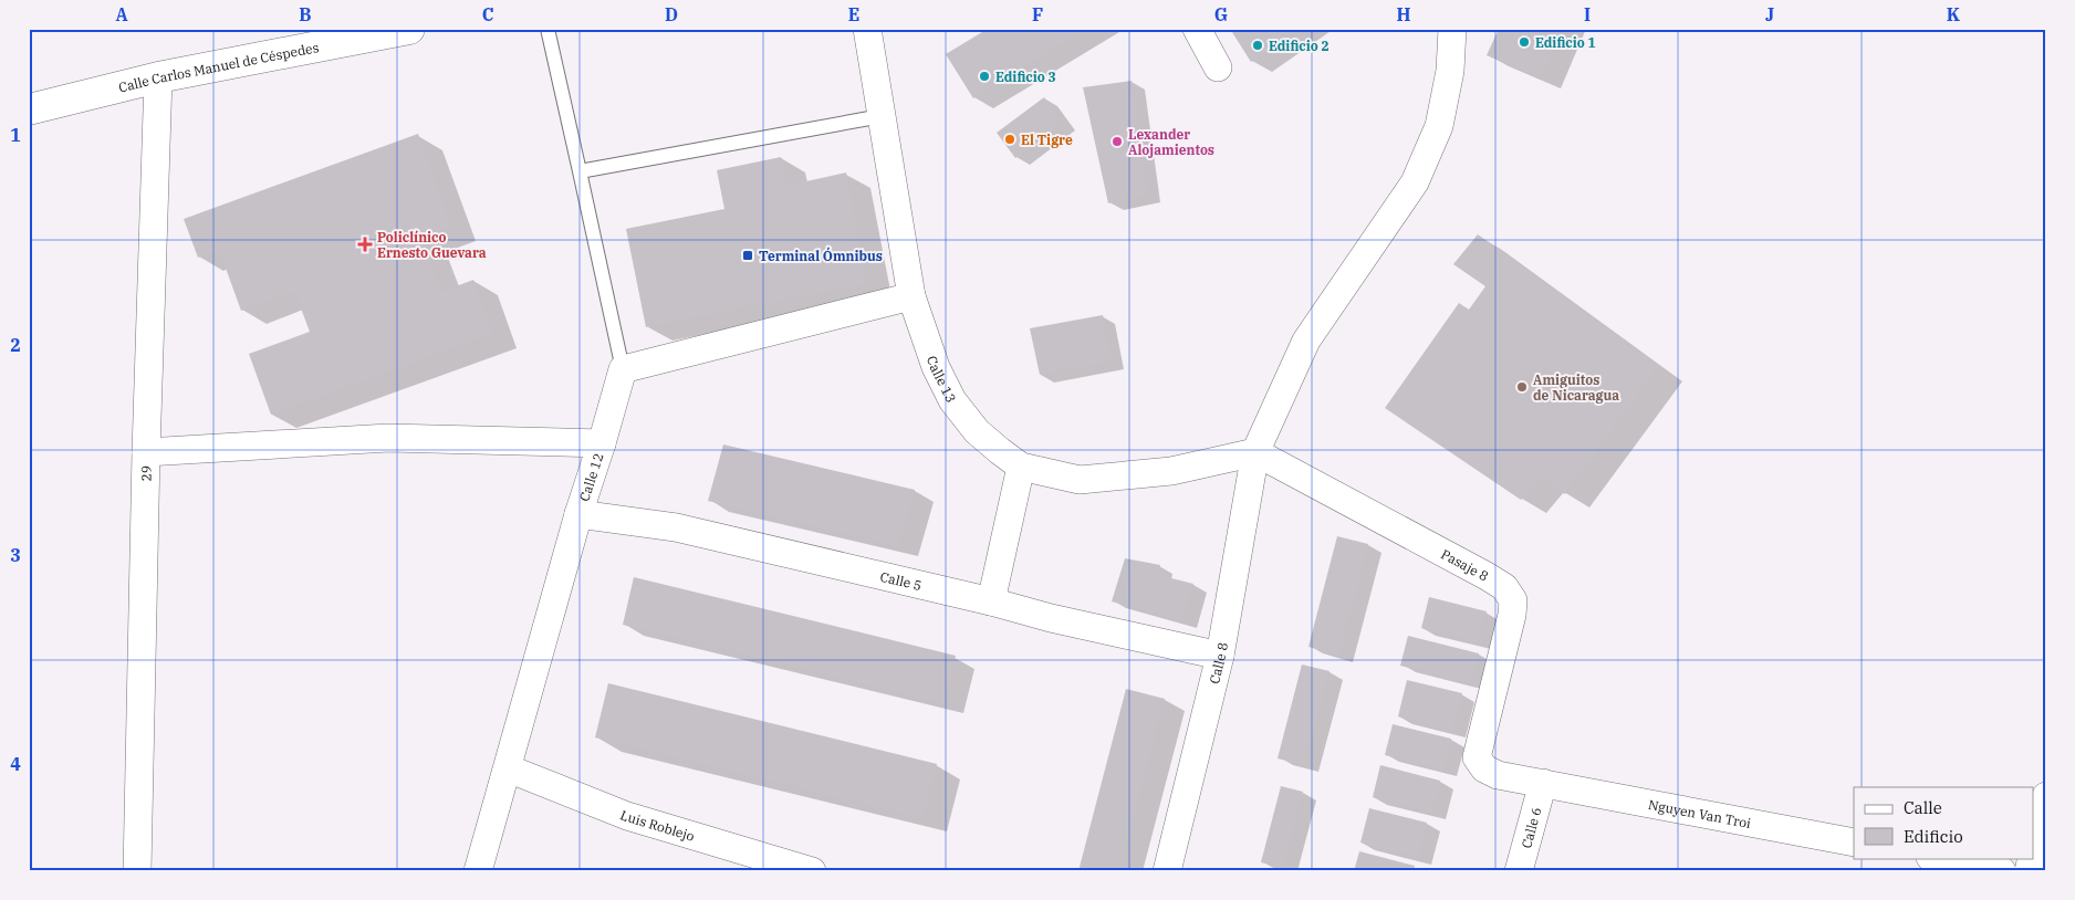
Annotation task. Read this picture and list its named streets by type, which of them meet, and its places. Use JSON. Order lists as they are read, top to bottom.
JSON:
{
  "streets": {
    "main road": ["Calle Carlos Manuel de Céspedes"],
    "street": [
      "Calle 13",
      "29",
      "Calle 12",
      "Pasaje 8",
      "Calle 5",
      "Calle 8",
      "Nguyen Van Troi",
      "Luis Roblejo",
      "Calle 6"
    ]
  },
  "crossings": [
    ["Calle Carlos Manuel de Céspedes", "29"],
    ["Calle 13", "Pasaje 8"],
    ["Calle 13", "Calle 8"],
    ["Calle 12", "Calle 5"],
    ["Calle 12", "Luis Roblejo"],
    ["Pasaje 8", "Calle 8"],
    ["Pasaje 8", "Nguyen Van Troi"],
    ["Calle 5", "Calle 8"],
    ["Nguyen Van Troi", "Calle 6"]
  ],
  "places": {
    "other": [
      "Edificio 1",
      "Edificio 2",
      "Edificio 3",
      "El Tigre",
      "Lexander Alojamientos",
      "Amiguitos de Nicaragua"
    ],
    "health": ["Policlínico Ernesto Guevara"],
    "transit": ["Terminal Ómnibus"]
  },
  "legend": ["Calle", "Edificio"],
  "grid": {
    "columns": [
      "A",
      "B",
      "C",
      "D",
      "E",
      "F",
      "G",
      "H",
      "I",
      "J",
      "K"
    ],
    "rows": [
      "1",
      "2",
      "3",
      "4"
    ]
  }
}
